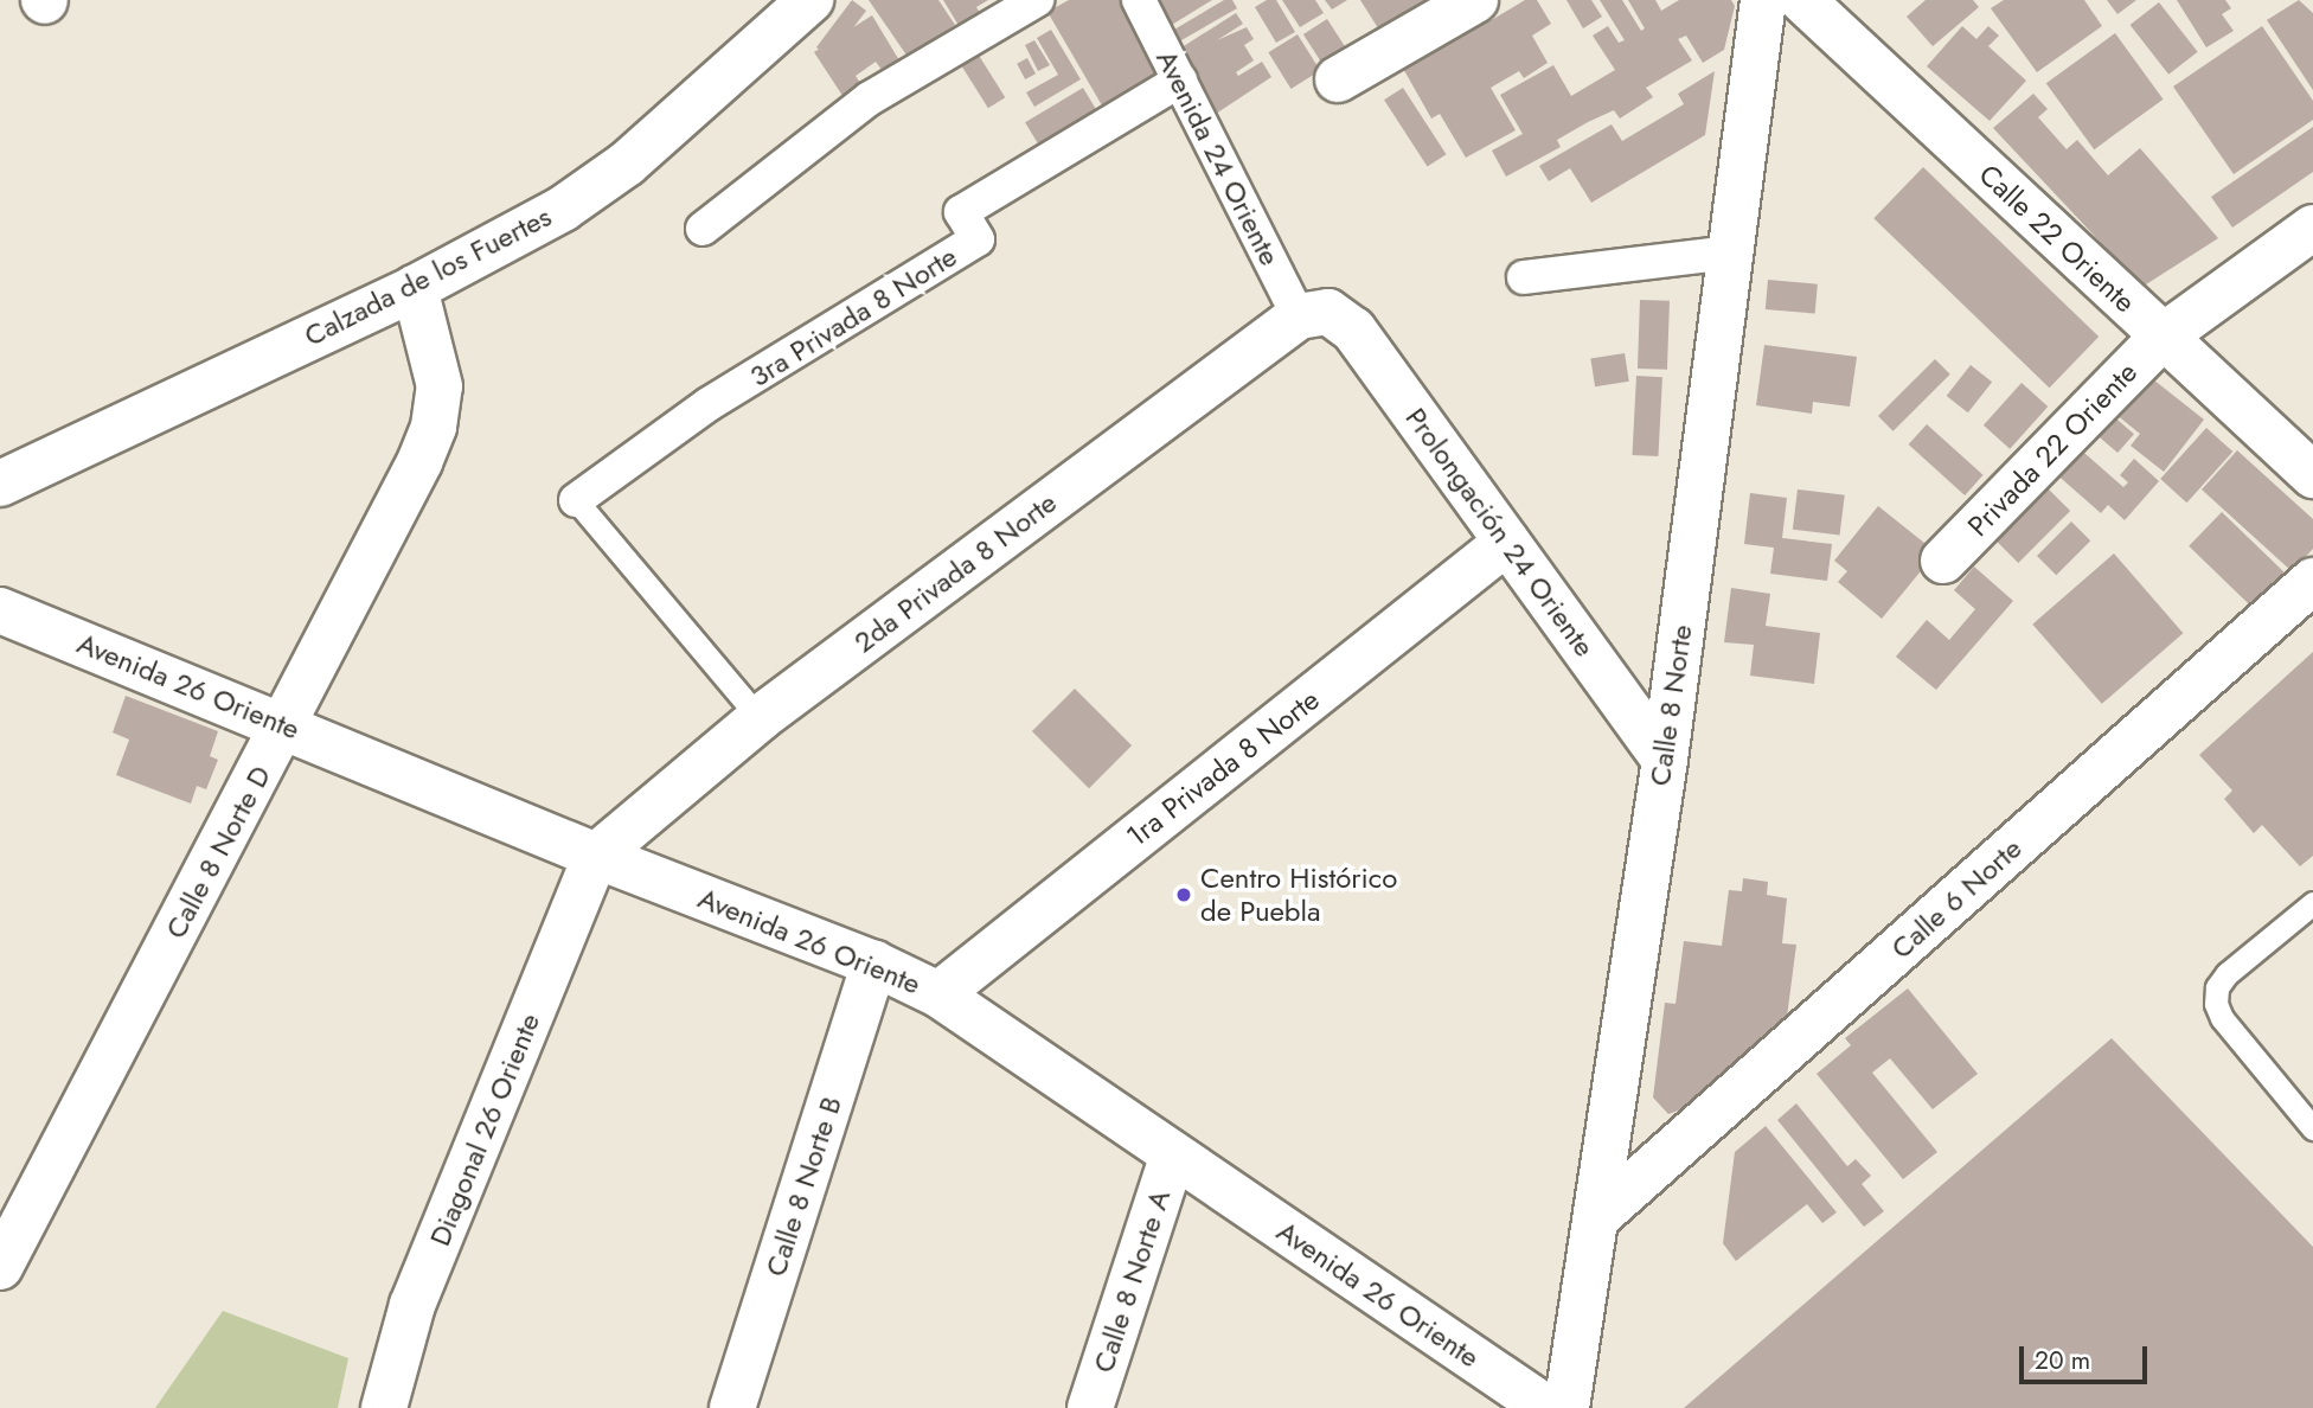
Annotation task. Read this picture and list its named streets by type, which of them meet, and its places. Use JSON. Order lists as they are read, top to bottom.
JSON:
{
  "streets": {
    "street": [
      "Avenida 24 Oriente",
      "Calle 22 Oriente",
      "Calzada de los Fuertes",
      "3ra Privada 8 Norte",
      "Privada 22 Oriente",
      "Prolongación 24 Oriente",
      "2da Privada 8 Norte",
      "Avenida 26 Oriente",
      "Calle 8 Norte",
      "1ra Privada 8 Norte",
      "Calle 8 Norte D",
      "Calle 6 Norte",
      "Diagonal 26 Oriente",
      "Calle 8 Norte B",
      "Calle 8 Norte A"
    ]
  },
  "crossings": [
    ["Avenida 24 Oriente", "3ra Privada 8 Norte"],
    ["Avenida 24 Oriente", "Prolongación 24 Oriente"],
    ["Avenida 24 Oriente", "2da Privada 8 Norte"],
    ["Calle 22 Oriente", "Privada 22 Oriente"],
    ["Calzada de los Fuertes", "Calle 8 Norte D"],
    ["Prolongación 24 Oriente", "2da Privada 8 Norte"],
    ["Prolongación 24 Oriente", "Calle 8 Norte"],
    ["Prolongación 24 Oriente", "1ra Privada 8 Norte"],
    ["2da Privada 8 Norte", "Avenida 26 Oriente"],
    ["2da Privada 8 Norte", "Diagonal 26 Oriente"],
    ["Avenida 26 Oriente", "1ra Privada 8 Norte"],
    ["Avenida 26 Oriente", "Calle 8 Norte D"],
    ["Avenida 26 Oriente", "Diagonal 26 Oriente"],
    ["Avenida 26 Oriente", "Calle 8 Norte B"],
    ["Avenida 26 Oriente", "Calle 8 Norte A"],
    ["Calle 8 Norte", "Calle 6 Norte"]
  ],
  "places": ["Centro Histórico de Puebla"],
  "scale_bar": "20 m"
}
